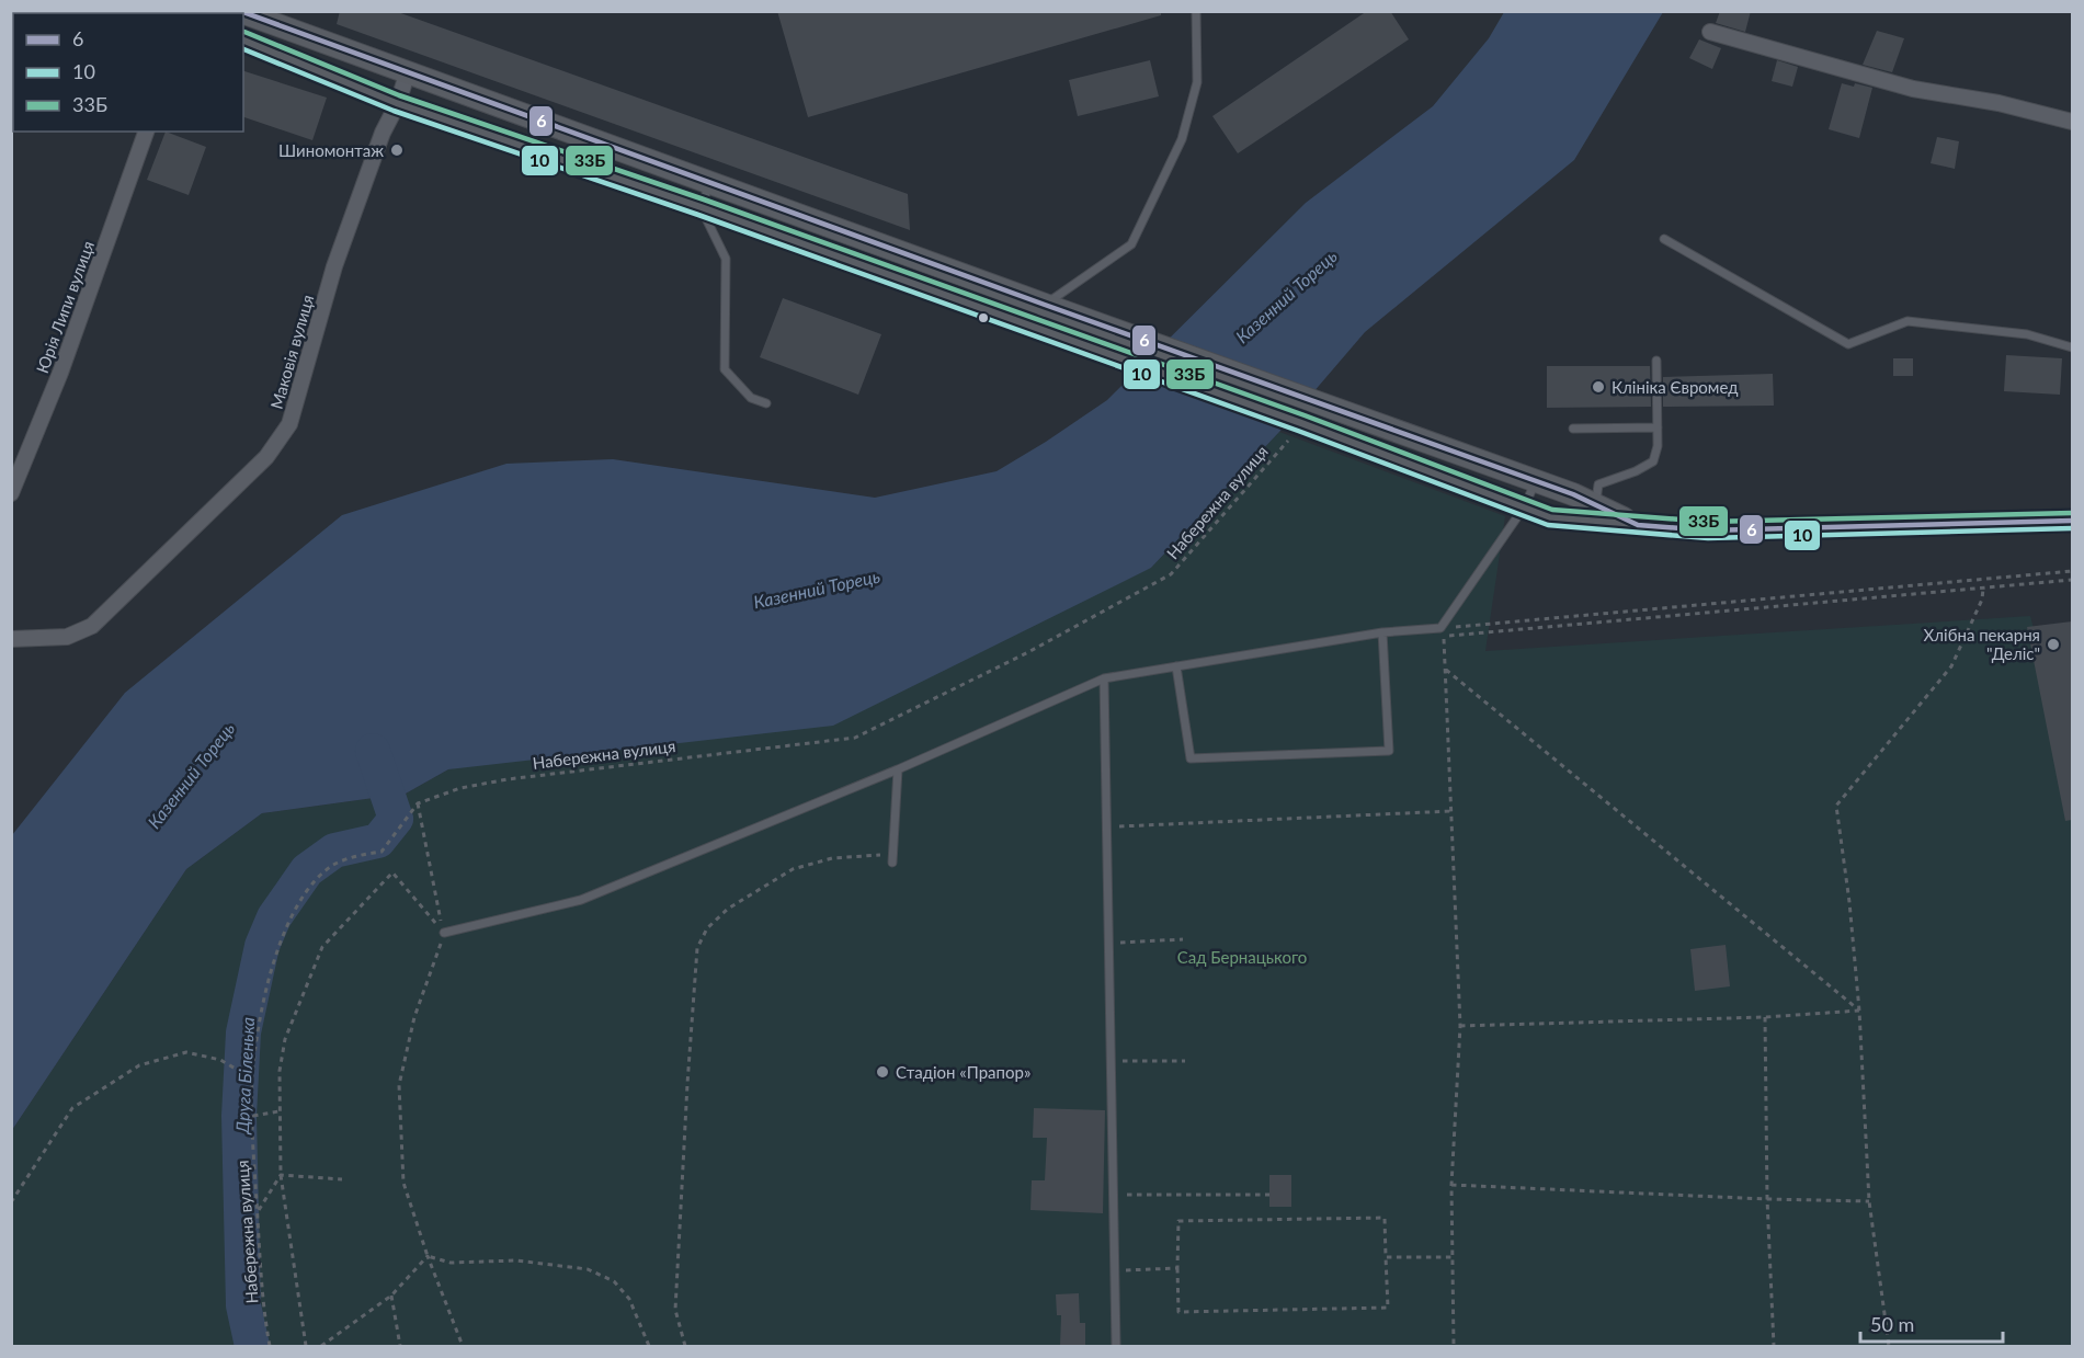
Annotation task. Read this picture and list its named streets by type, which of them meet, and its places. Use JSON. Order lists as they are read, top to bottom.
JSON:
{
  "streets": {
    "street": ["Юрія Липи вулиця", "Маковія вулиця"],
    "path": ["Набережна вулиця"]
  },
  "water": ["Казенний Торець", "Друга Біленька"],
  "parks": ["Сад Бернацького"],
  "places": [
    "Шиномонтаж",
    "Клініка Євромед",
    "Хлібна пекарня \"Деліс\"",
    "Стадіон «Прапор»"
  ],
  "lines": ["transit line 6", "transit line 33Б", "transit line 10"],
  "legend": ["6", "10", "33Б"],
  "scale_bar": "50 m"
}
